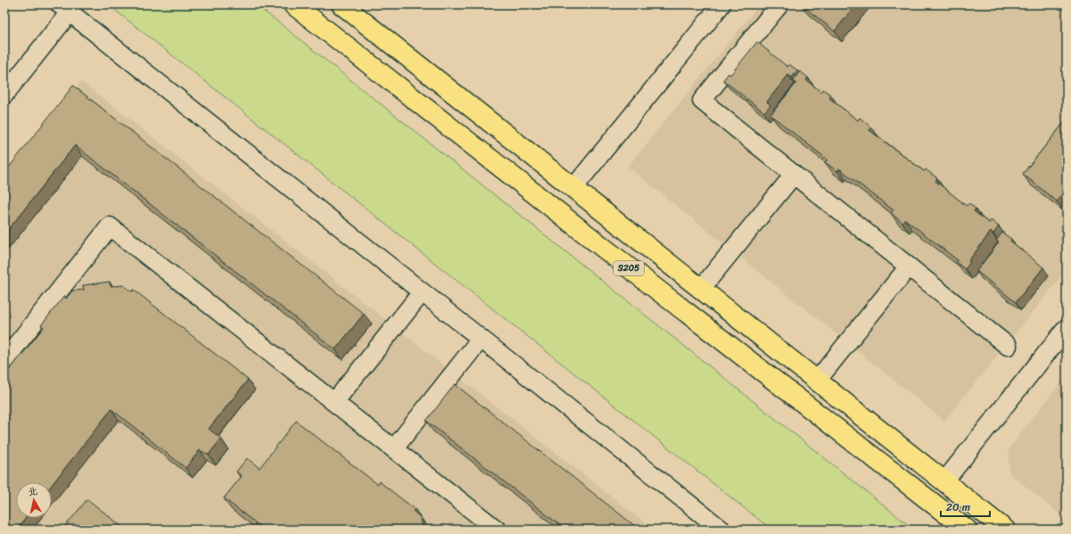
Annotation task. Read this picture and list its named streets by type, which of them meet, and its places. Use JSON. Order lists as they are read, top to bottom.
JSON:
{
  "streets": {
    "main road": ["S205"]
  },
  "scale_bar": "20 m",
  "north": "top"
}
